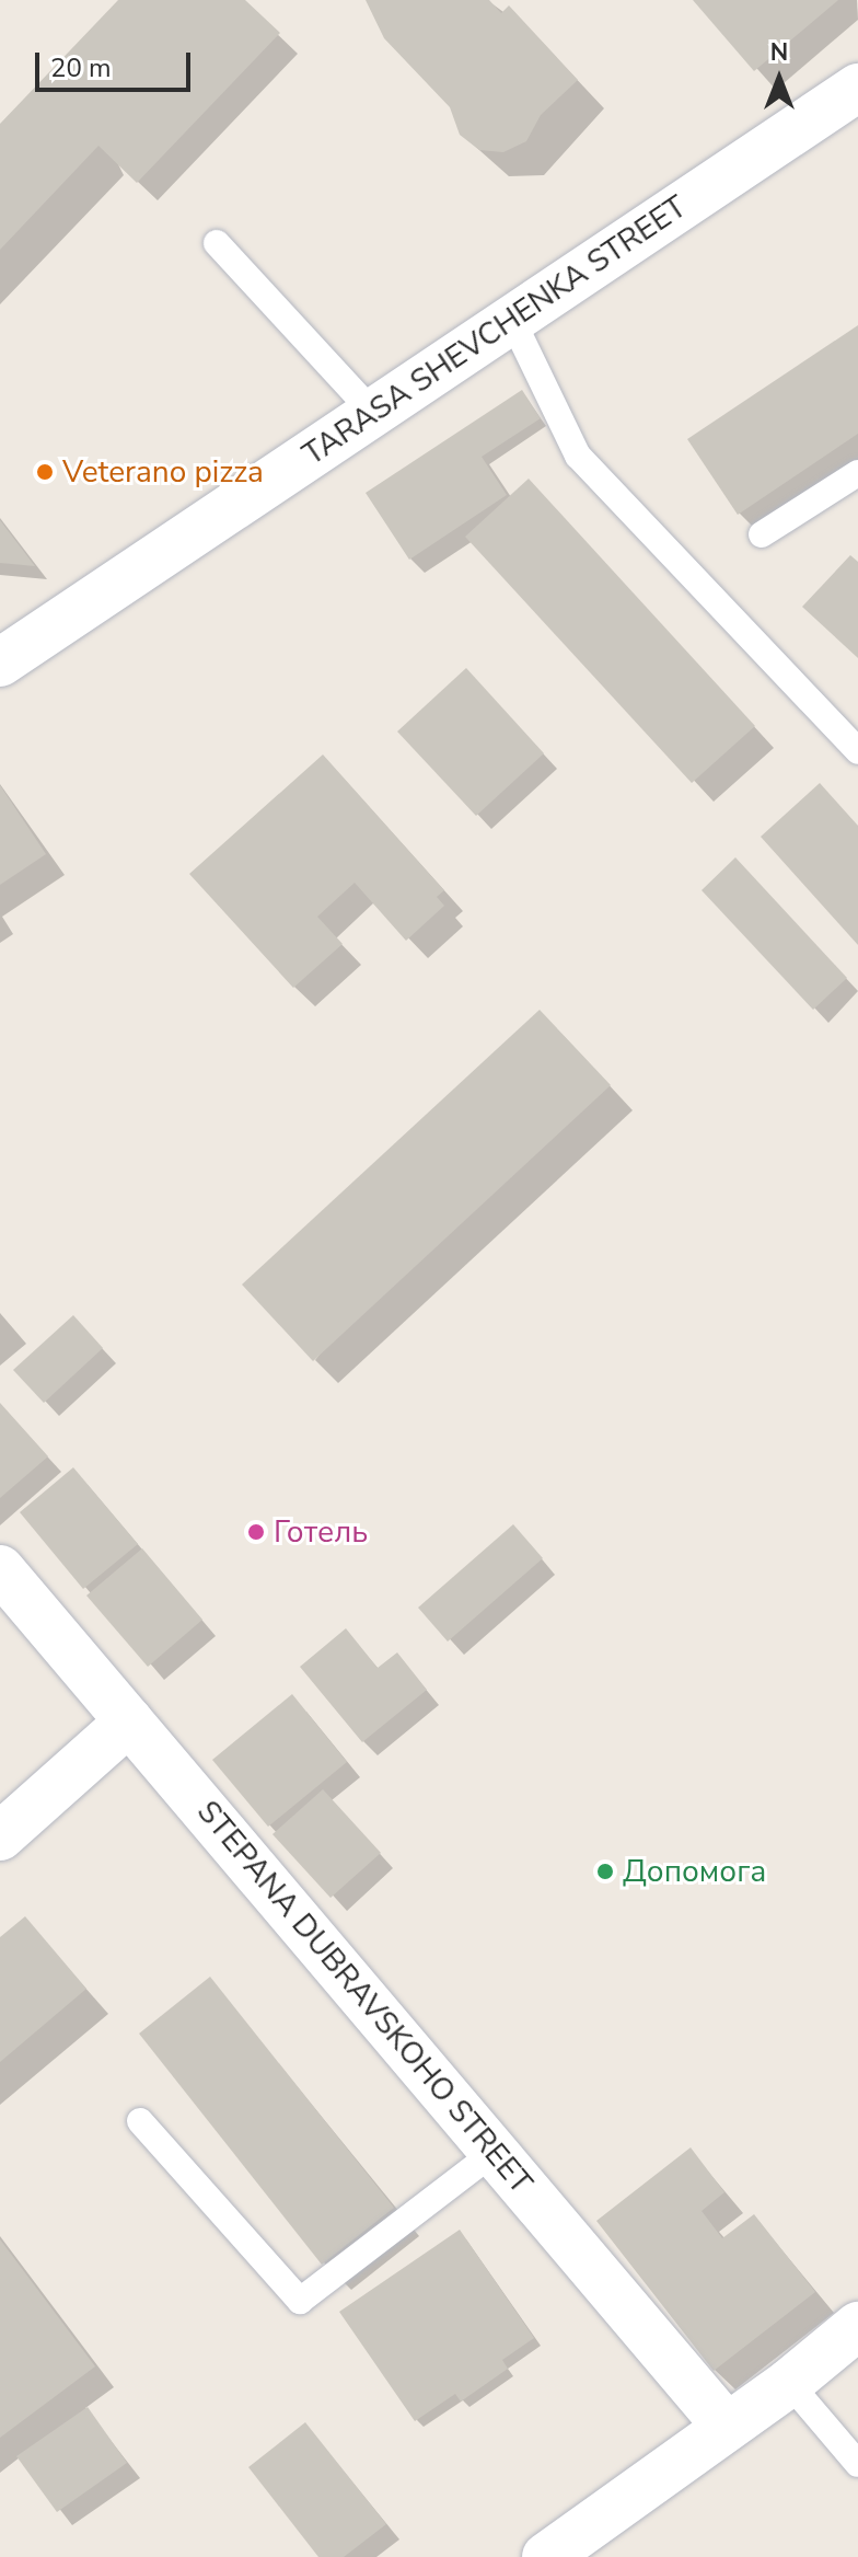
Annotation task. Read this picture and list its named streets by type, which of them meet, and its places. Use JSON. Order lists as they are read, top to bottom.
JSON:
{
  "streets": {
    "street": ["TARASA SHEVCHENKA STREET", "STEPANA DUBRAVSKOHO STREET"]
  },
  "places": ["Veterano pizza", "Готель", "Допомога"],
  "scale_bar": "20 m",
  "north": "top"
}
